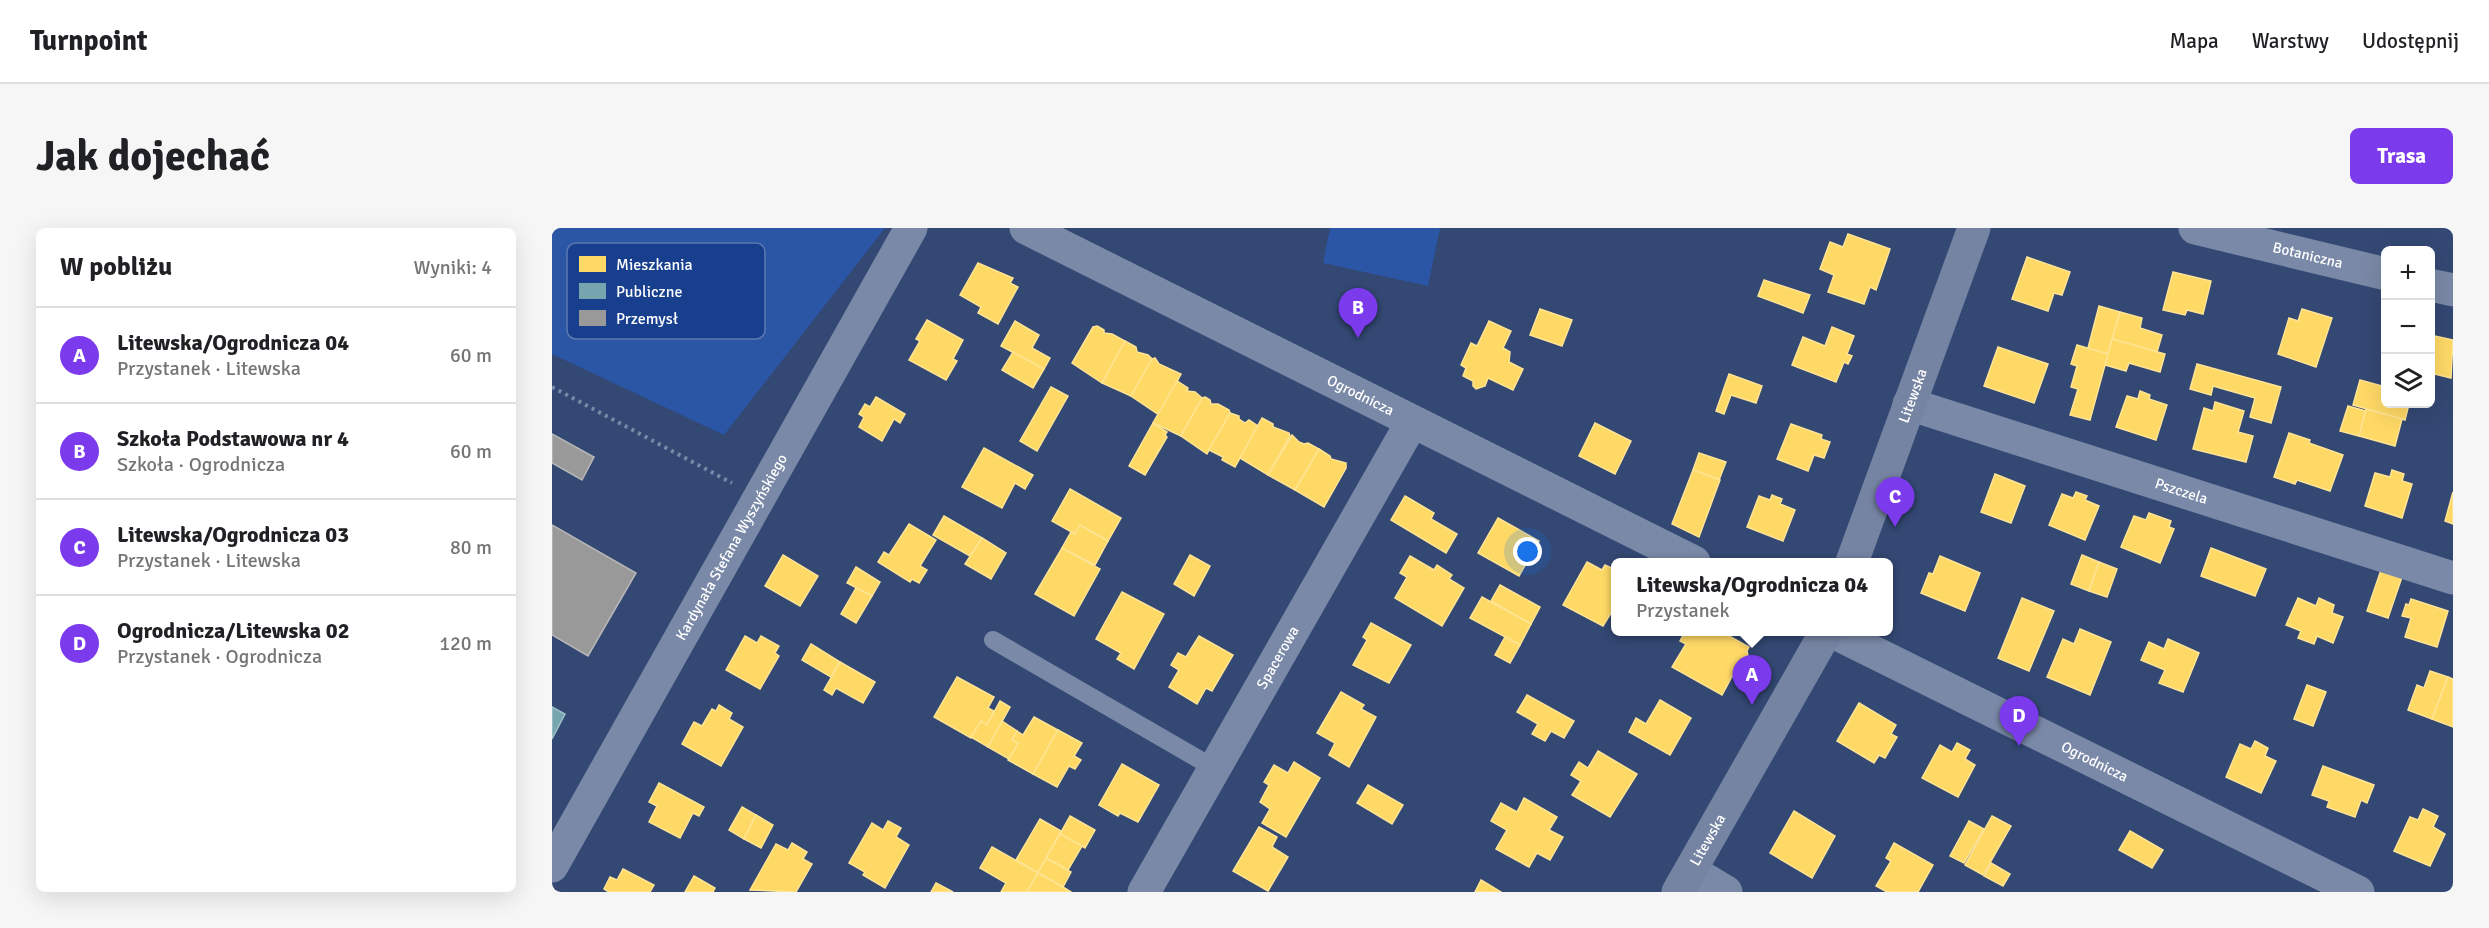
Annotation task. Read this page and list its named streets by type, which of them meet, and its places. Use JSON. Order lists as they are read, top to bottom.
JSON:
{
  "streets": {
    "main road": ["Litewska"],
    "street": [
      "Botaniczna",
      "Ogrodnicza",
      "Pszczela",
      "Kardynała Stefana Wyszyńskiego",
      "Spacerowa"
    ]
  },
  "crossings": [
    ["Litewska", "Pszczela"],
    ["Ogrodnicza", "Spacerowa"]
  ],
  "legend": ["Mieszkania", "Publiczne", "Przemysł"],
  "page": {
    "header": "Turnpoint",
    "nav": ["Mapa", "Warstwy", "Udostępnij"],
    "buttons": "Trasa",
    "title": "Jak dojechać",
    "heading": ["W pobliżu", "Wyniki: 4"],
    "map_buttons": ["+", "−"],
    "pins": [
      "B",
      "C",
      "A",
      "D"
    ],
    "list": [
      {
        "mark": "A",
        "name": "Litewska/Ogrodnicza 04",
        "note": "Przystanek · Litewska",
        "value": "60 m"
      },
      {
        "mark": "B",
        "name": "Szkoła Podstawowa nr 4",
        "note": "Szkoła · Ogrodnicza",
        "value": "60 m"
      },
      {
        "mark": "C",
        "name": "Litewska/Ogrodnicza 03",
        "note": "Przystanek · Litewska",
        "value": "80 m"
      },
      {
        "mark": "D",
        "name": "Ogrodnicza/Litewska 02",
        "note": "Przystanek · Ogrodnicza",
        "value": "120 m"
      }
    ],
    "popup": ["Litewska/Ogrodnicza 04", "Przystanek"]
  }
}
